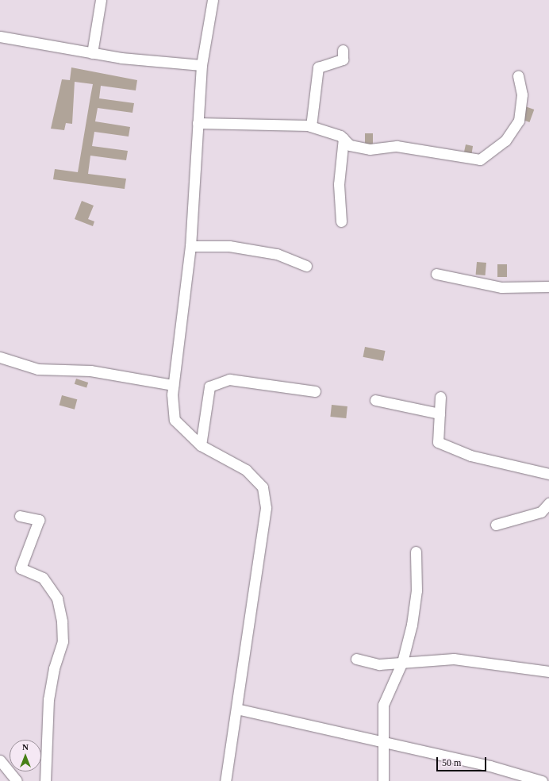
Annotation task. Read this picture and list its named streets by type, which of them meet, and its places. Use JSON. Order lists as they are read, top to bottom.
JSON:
{
  "scale_bar": "50 m",
  "north": "top"
}
